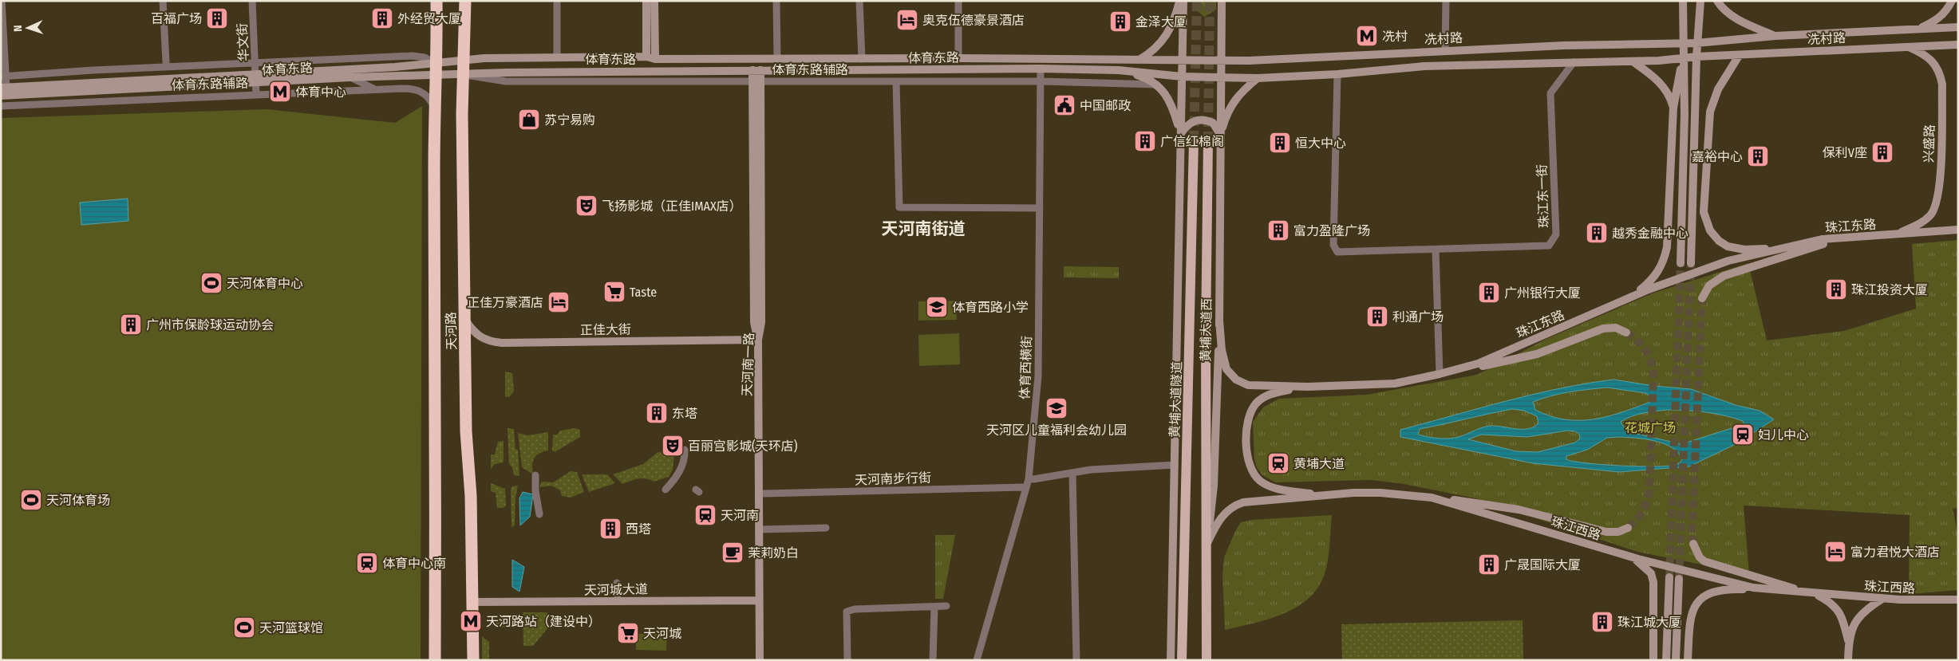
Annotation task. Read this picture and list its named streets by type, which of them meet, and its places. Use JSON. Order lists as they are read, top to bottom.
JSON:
{
  "streets": {
    "highway": ["天河路"],
    "main road": [
      "冼村路",
      "体育东路",
      "兴盛路",
      "珠江东路",
      "正佳大街",
      "黄埔大道西",
      "天河南一路",
      "黄埔大道隧道",
      "珠江西路",
      "天河城大道"
    ],
    "street": [
      "华文街",
      "体育东路辅路",
      "珠江东一街",
      "体育西横街",
      "天河南步行街"
    ]
  },
  "crossings": [
    ["冼村路", "体育东路"],
    ["冼村路", "兴盛路"],
    ["冼村路", "珠江东一街"],
    ["冼村路", "黄埔大道西"],
    ["华文街", "体育东路"],
    ["华文街", "体育东路辅路"],
    ["体育东路", "体育东路辅路"],
    ["体育东路", "黄埔大道西"],
    ["体育东路", "天河路"],
    ["体育东路", "天河南一路"],
    ["体育东路", "体育西横街"],
    ["体育东路辅路", "天河路"],
    ["体育东路辅路", "天河南一路"],
    ["体育东路辅路", "体育西横街"],
    ["兴盛路", "珠江东路"],
    ["珠江东路", "黄埔大道西"],
    ["正佳大街", "天河路"],
    ["正佳大街", "天河南一路"],
    ["黄埔大道西", "珠江西路"],
    ["天河路", "天河城大道"],
    ["天河南一路", "天河城大道"]
  ],
  "districts": ["天河南街道"],
  "parks": ["花城广场"],
  "places": {
    "building": [
      "百福广场",
      "外经贸大厦",
      "金泽大厦",
      "广信红棉阁",
      "恒大中心",
      "保利V座",
      "嘉裕中心",
      "富力盈隆广场",
      "越秀金融中心",
      "珠江投资大厦",
      "广州银行大厦",
      "利通广场",
      "广州市保龄球运动协会",
      "东塔",
      "西塔",
      "广晟国际大厦",
      "珠江城大厦"
    ],
    "hotel": ["奥克伍德豪景酒店", "正佳万豪酒店", "富力君悦大酒店"],
    "metro station": ["冼村", "体育中心", "天河路站（建设中）"],
    "public building": ["中国邮政"],
    "shop": ["苏宁易购"],
    "theatre": ["飞扬影城（正佳IMAX店）", "百丽宫影城(天环店)"],
    "sports": ["天河体育中心", "天河体育场", "天河篮球馆"],
    "supermarket": ["Taste", "天河城"],
    "school or university": ["体育西路小学", "天河区儿童福利会幼儿园"],
    "station": [
      "妇儿中心",
      "黄埔大道",
      "天河南",
      "体育中心南"
    ],
    "cafe": ["茉莉奶白"]
  },
  "north": "left"
}
